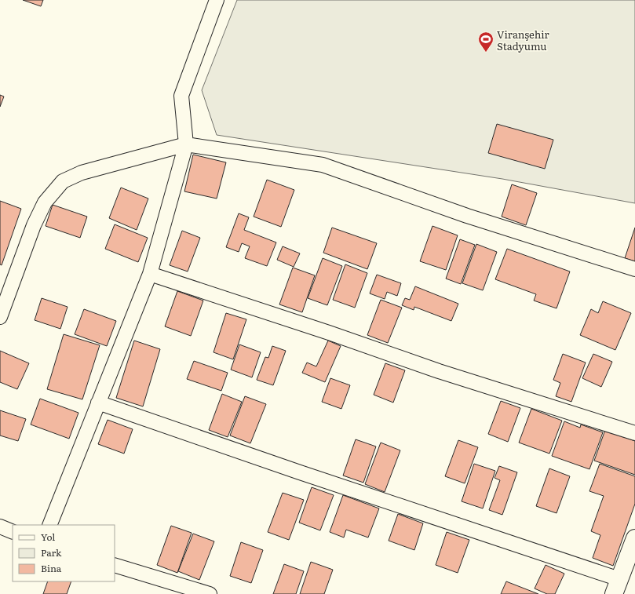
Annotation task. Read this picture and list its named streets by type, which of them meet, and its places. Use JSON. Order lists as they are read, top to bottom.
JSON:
{
  "places": {
    "sports": ["Viranşehir Stadyumu"]
  },
  "legend": ["Yol", "Park", "Bina"]
}
